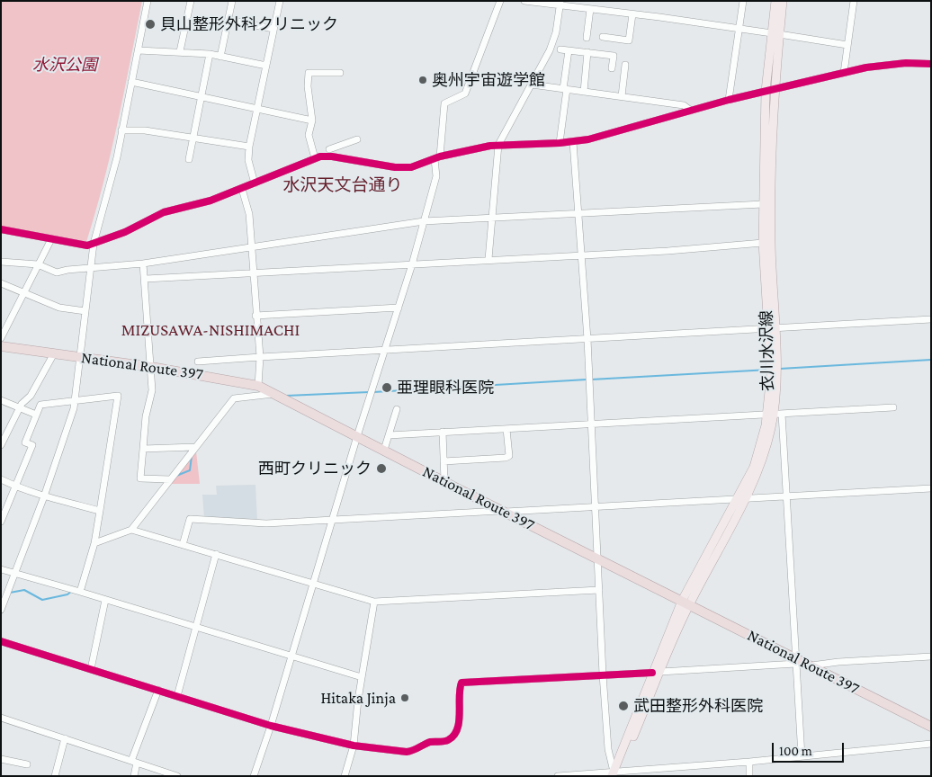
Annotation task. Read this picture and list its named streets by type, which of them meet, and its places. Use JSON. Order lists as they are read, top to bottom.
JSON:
{
  "streets": {
    "highway": ["National Route 397"],
    "main road": ["衣川水沢線"]
  },
  "crossings": [
    ["衣川水沢線", "National Route 397"]
  ],
  "districts": ["水沢天文台通り", "MIZUSAWA-NISHIMACHI"],
  "parks": ["水沢公園"],
  "places": [
    "貝山整形外科クリニック",
    "奥州宇宙遊学館",
    "亜理眼科医院",
    "西町クリニック",
    "Hitaka Jinja",
    "武田整形外科医院"
  ],
  "scale_bar": "100 m"
}
